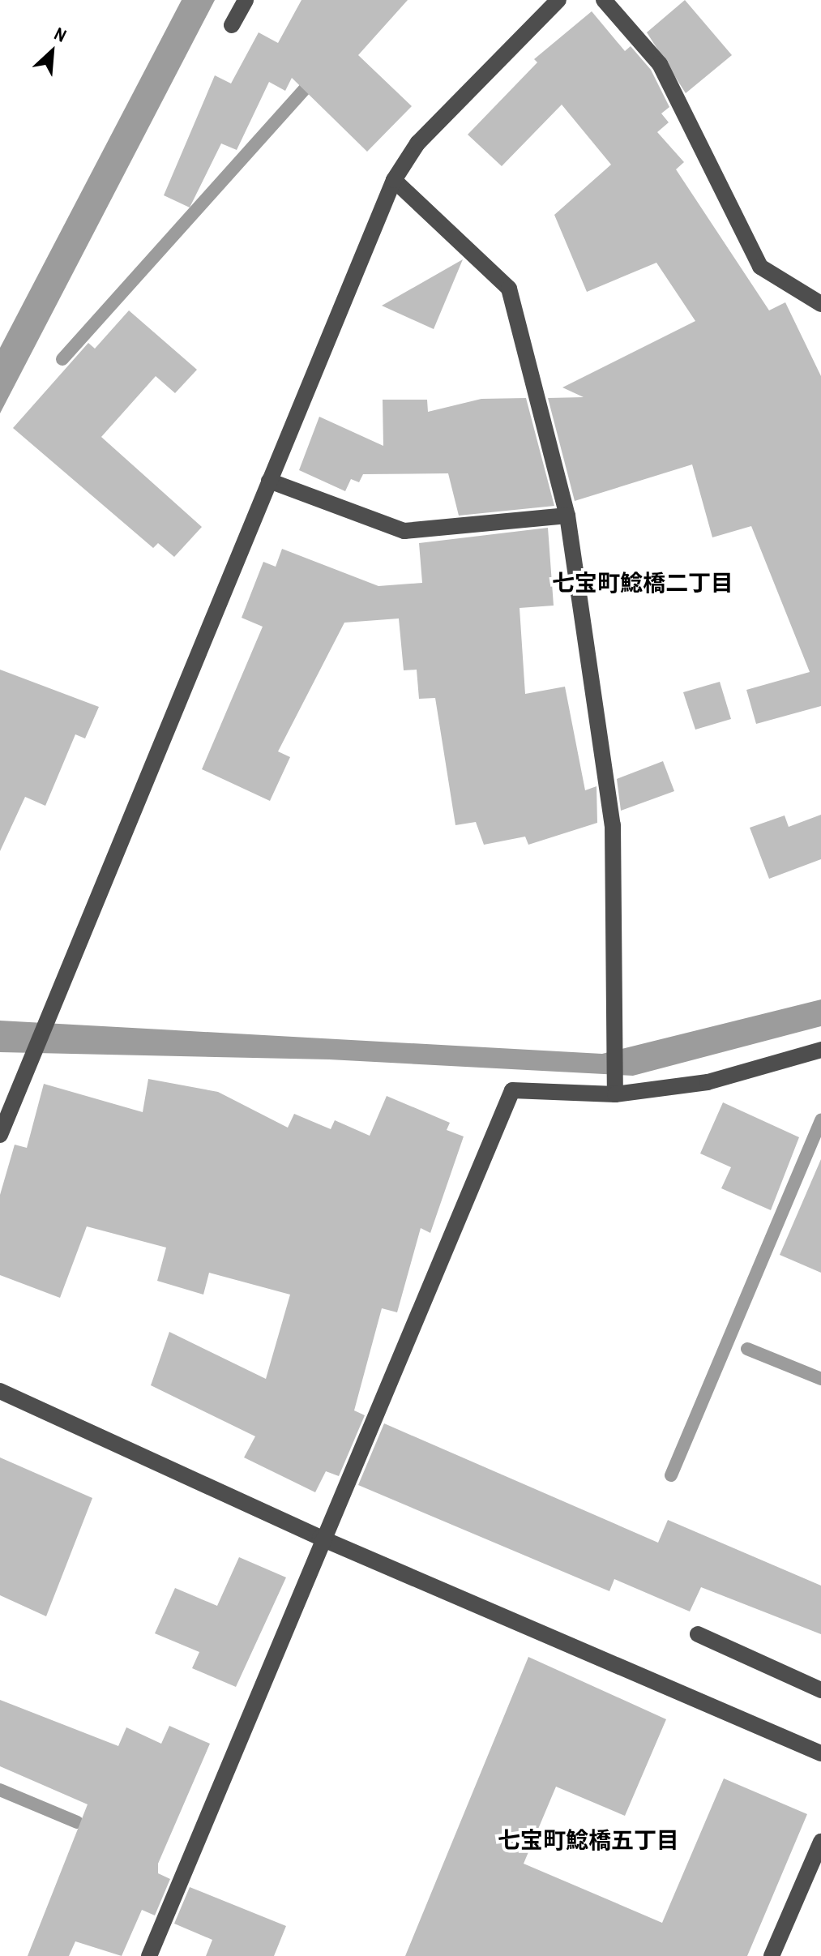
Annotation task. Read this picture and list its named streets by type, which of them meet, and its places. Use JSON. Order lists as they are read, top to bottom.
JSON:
{
  "districts": ["七宝町鯰橋二丁目", "七宝町鯰橋五丁目"],
  "north": "top right"
}
